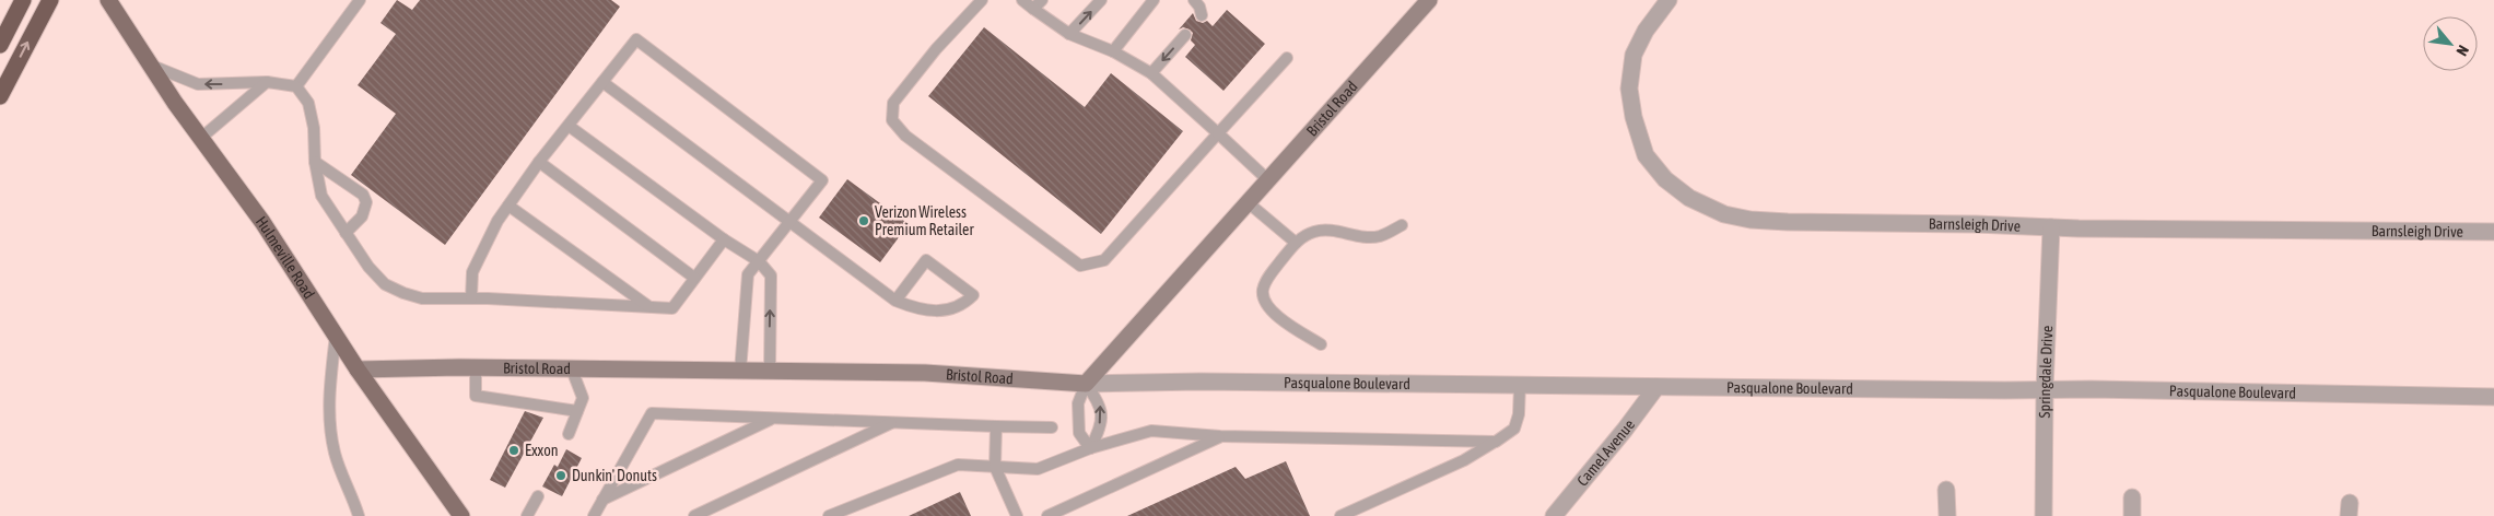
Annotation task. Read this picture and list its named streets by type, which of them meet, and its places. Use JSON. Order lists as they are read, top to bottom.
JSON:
{
  "streets": {
    "main road": ["Bristol Road", "Hulmeville Road"],
    "street": [
      "Barnsleigh Drive",
      "Springdale Drive",
      "Pasqualone Boulevard",
      "Camel Avenue"
    ]
  },
  "crossings": [
    ["Bristol Road", "Hulmeville Road"],
    ["Bristol Road", "Pasqualone Boulevard"],
    ["Barnsleigh Drive", "Springdale Drive"],
    ["Springdale Drive", "Pasqualone Boulevard"],
    ["Pasqualone Boulevard", "Camel Avenue"]
  ],
  "places": ["Verizon Wireless Premium Retailer", "Exxon", "Dunkin' Donuts"],
  "north": "bottom right"
}
